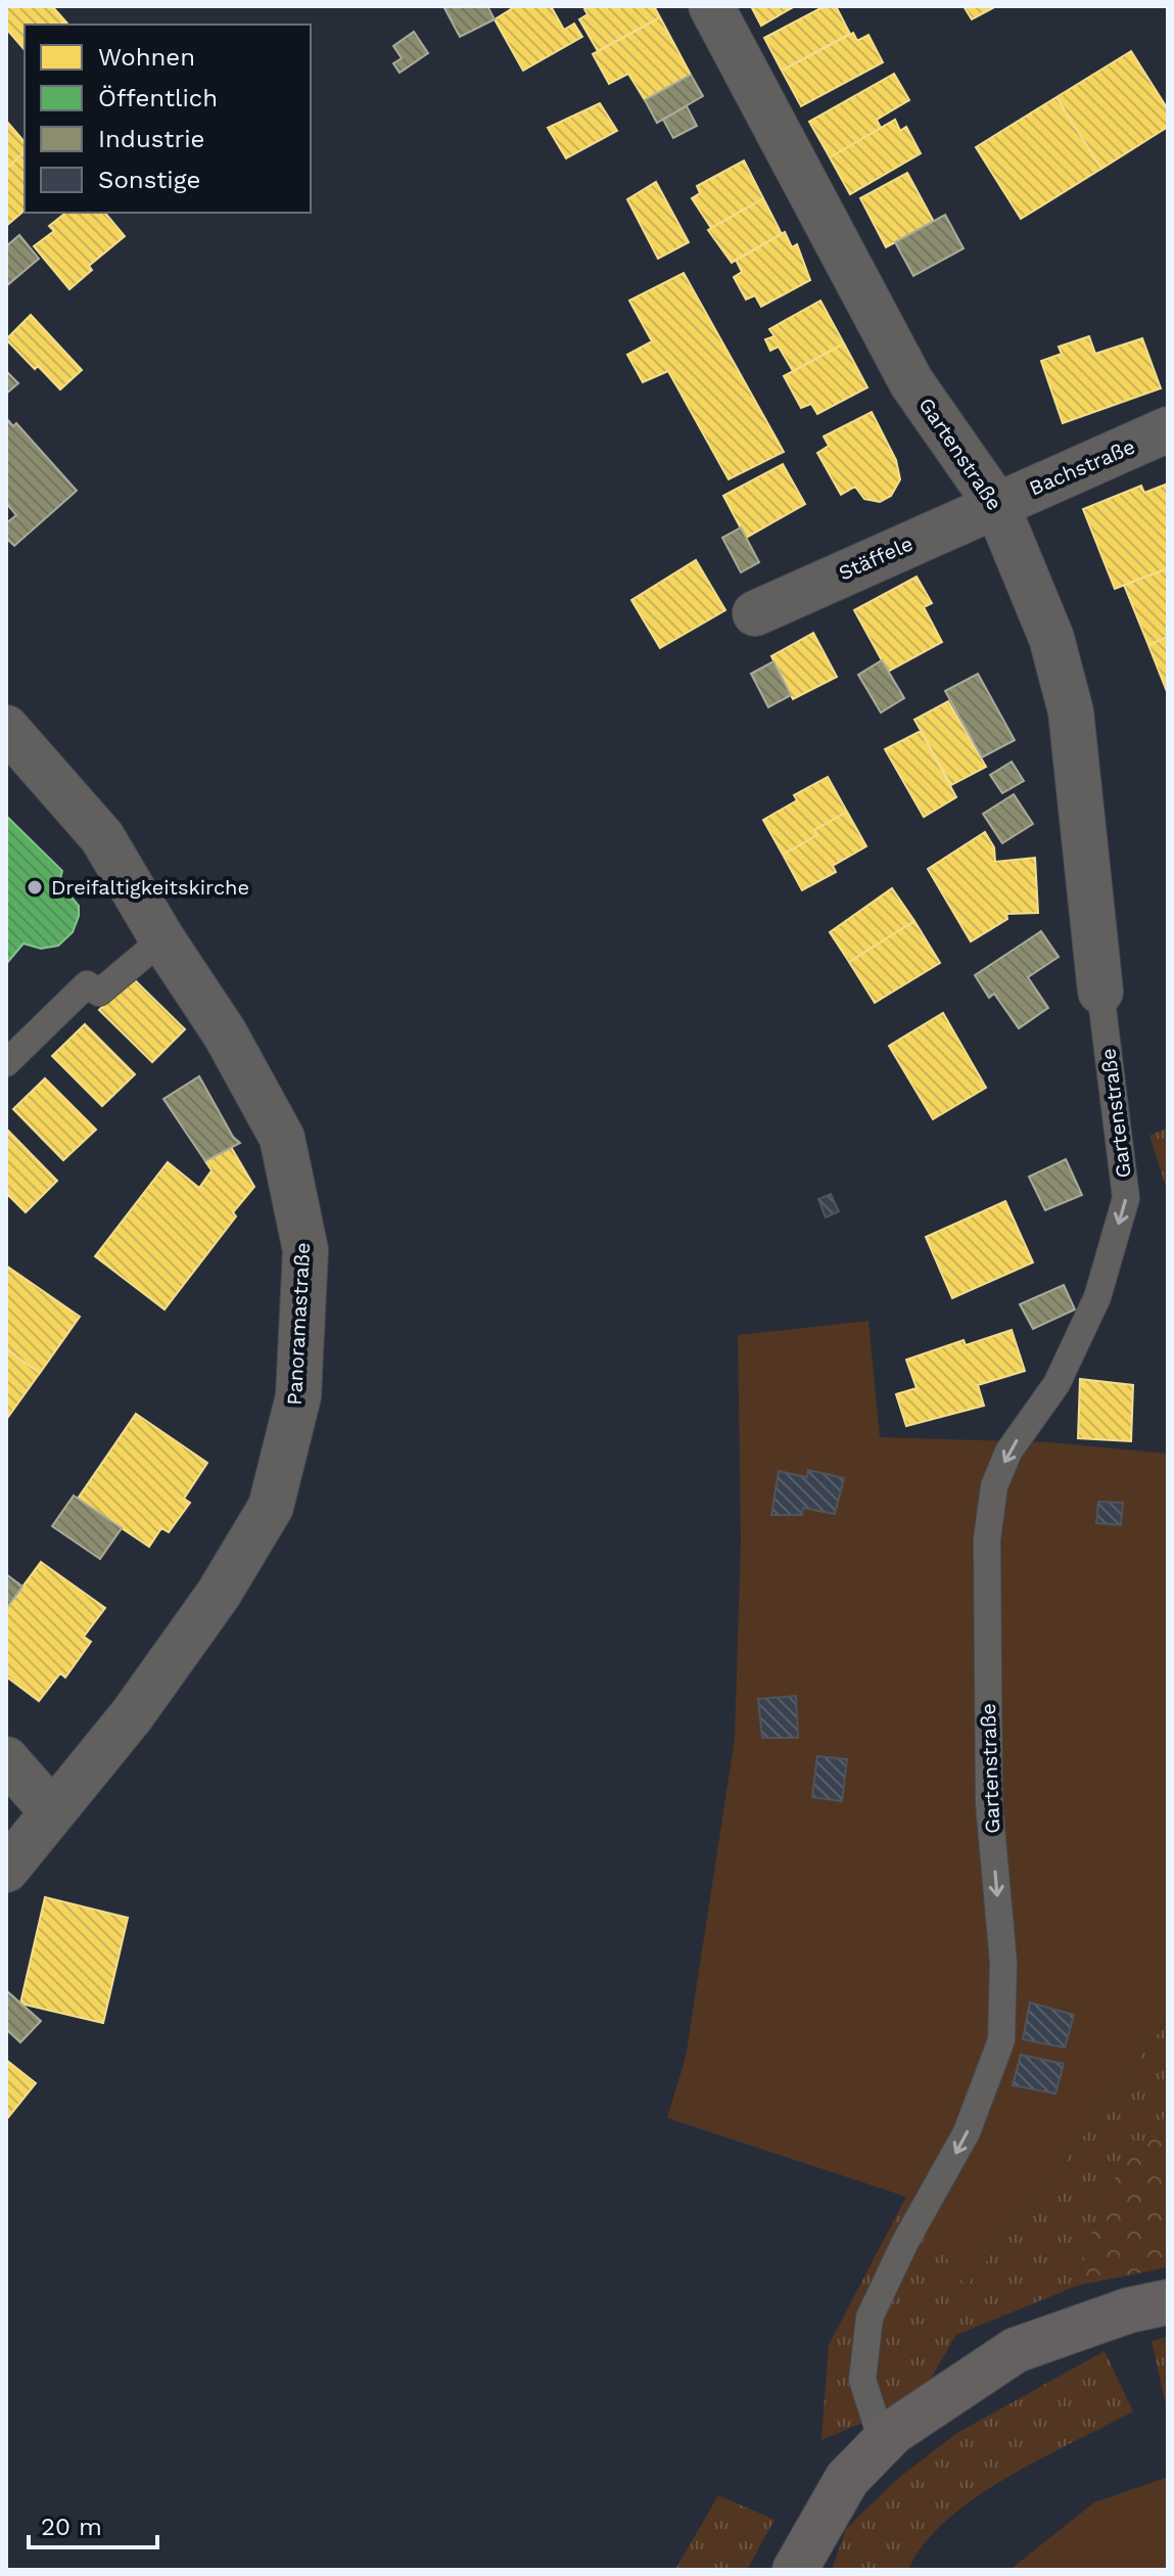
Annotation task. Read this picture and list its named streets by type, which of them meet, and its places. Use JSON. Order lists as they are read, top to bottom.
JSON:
{
  "streets": {
    "street": [
      "Gartenstraße",
      "Bachstraße",
      "Stäffele",
      "Panoramastraße"
    ]
  },
  "crossings": [
    ["Gartenstraße", "Bachstraße"],
    ["Gartenstraße", "Stäffele"],
    ["Bachstraße", "Stäffele"]
  ],
  "one_way": ["Gartenstraße"],
  "places": ["Dreifaltigkeitskirche"],
  "legend": [
    "Wohnen",
    "Öffentlich",
    "Industrie",
    "Sonstige"
  ],
  "scale_bar": "20 m"
}
